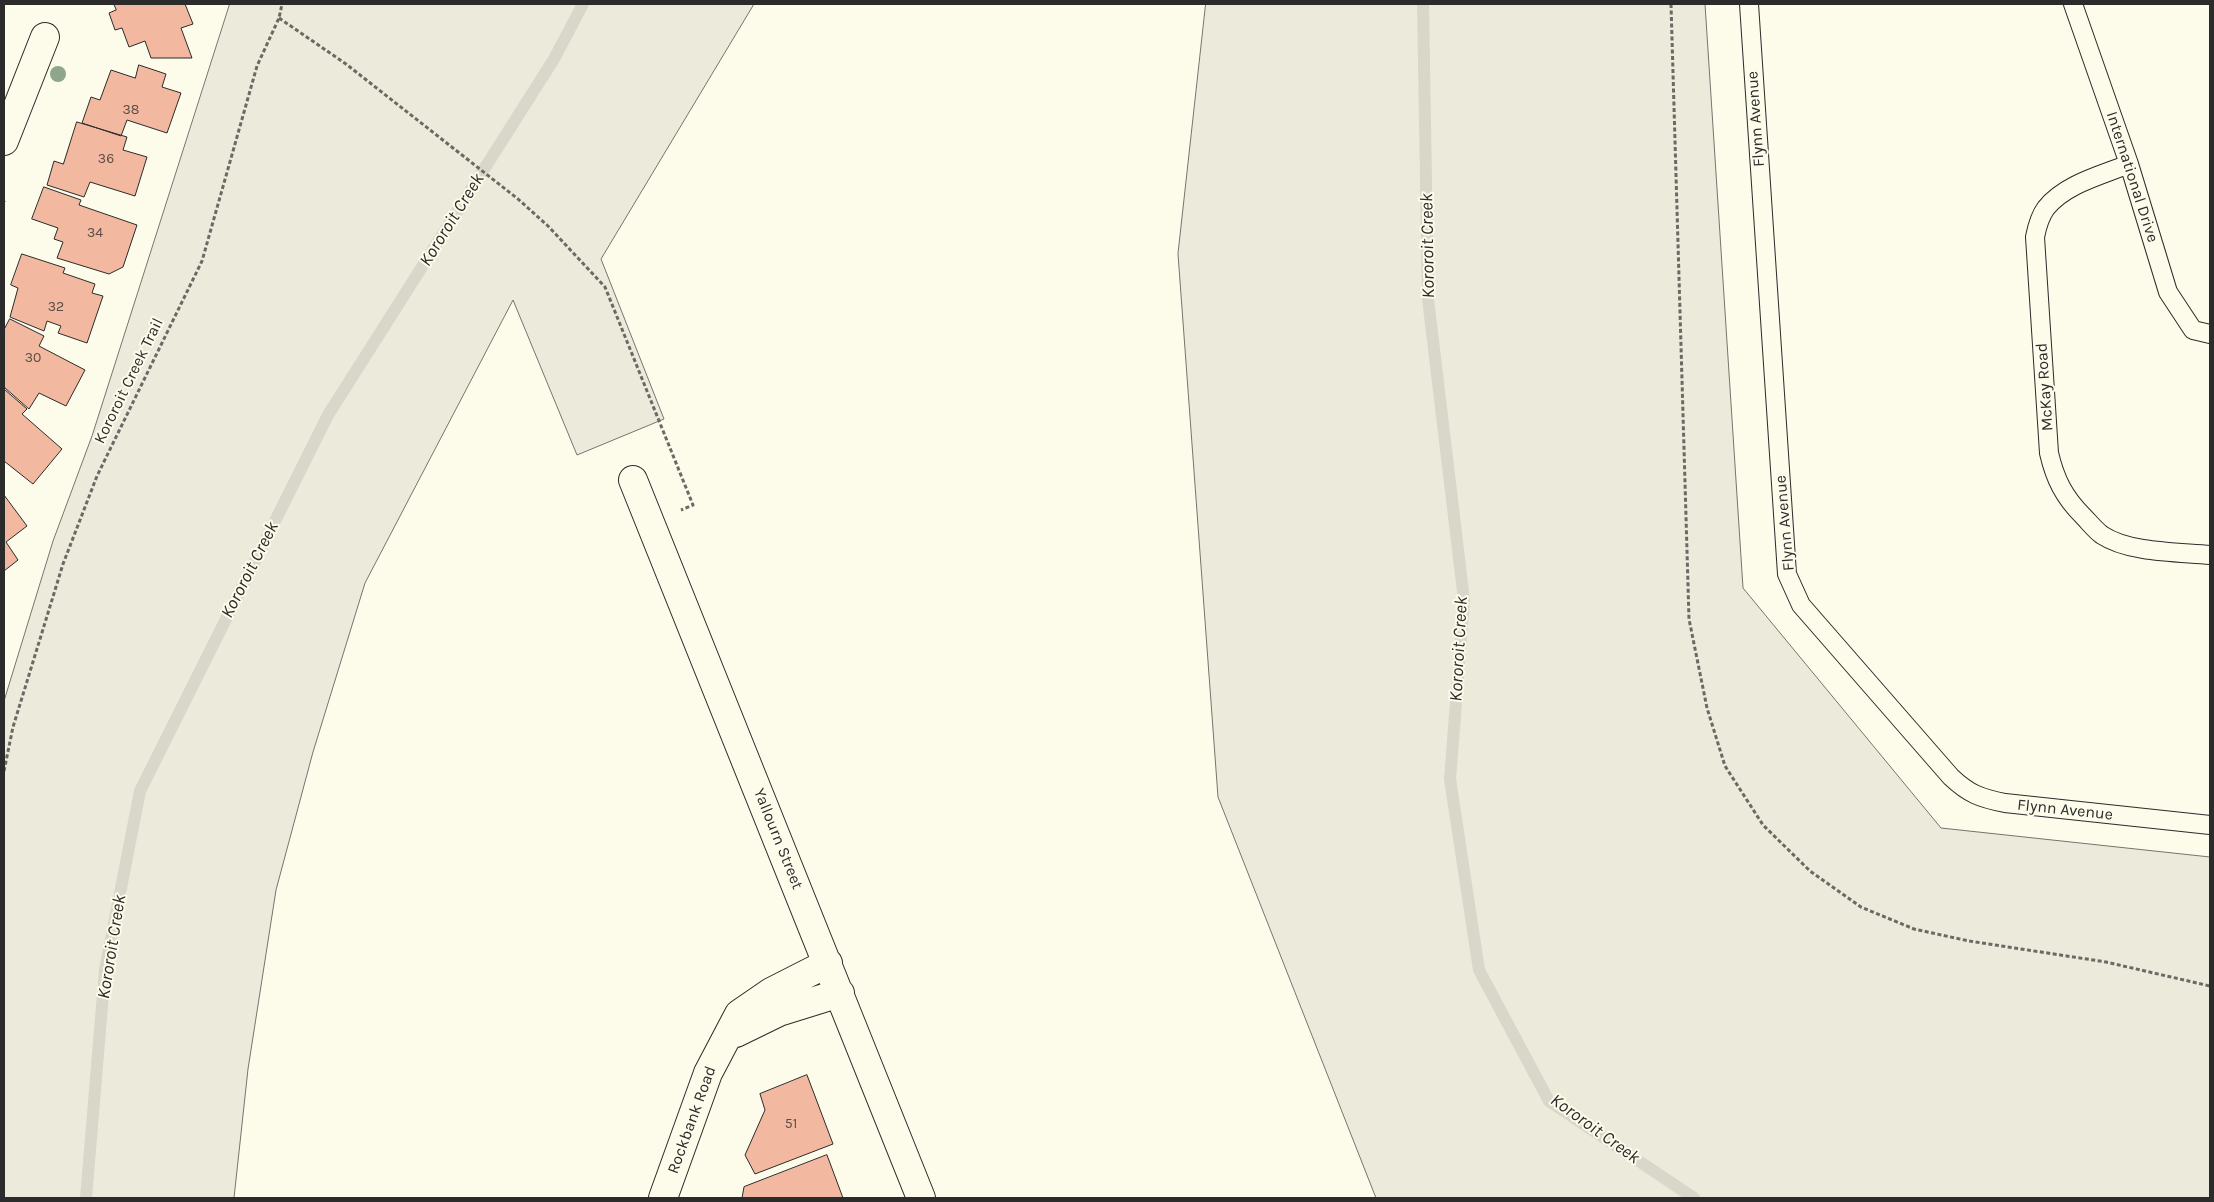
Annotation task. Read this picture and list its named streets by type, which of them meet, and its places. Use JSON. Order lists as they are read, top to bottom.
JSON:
{
  "streets": {
    "street": ["Yallourn Street", "Rockbank Road"],
    "lane": ["Flynn Avenue", "International Drive", "McKay Road"],
    "path": ["Kororoit Creek Trail"]
  },
  "crossings": [
    ["International Drive", "McKay Road"],
    ["Yallourn Street", "Rockbank Road"]
  ],
  "water": ["Kororoit Creek"],
  "house_numbers": [
    "38",
    "36",
    "34",
    "32",
    "30",
    "51"
  ]
}
